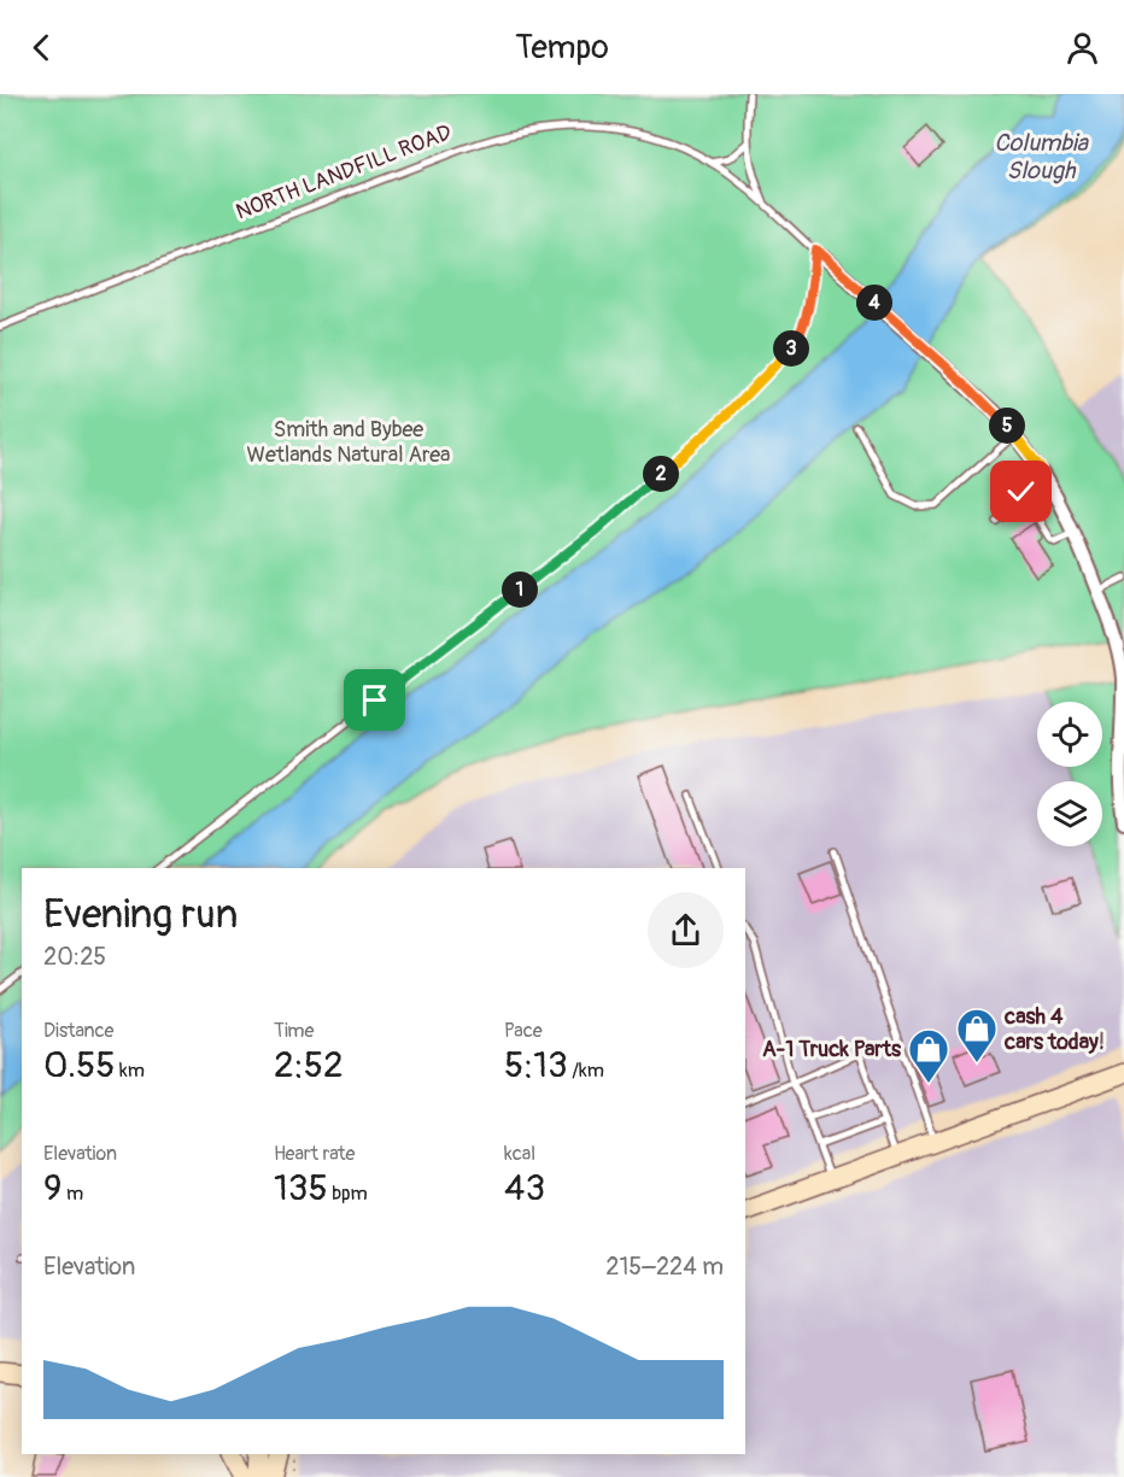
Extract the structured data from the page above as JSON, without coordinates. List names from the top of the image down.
{
  "streets": {
    "street": ["NORTH LANDFILL ROAD"]
  },
  "water": ["Columbia Slough"],
  "parks": ["Smith and Bybee Wetlands Natural Area"],
  "places": {
    "shop": ["cash 4 cars today!", "A-1 Truck Parts"]
  },
  "page": {
    "header": "Tempo",
    "pins": [
      "4",
      "3",
      "5",
      "2",
      "1"
    ],
    "heading": ["Evening run", "20:25"],
    "stats": [
      ["Distance", "0.55 km"],
      ["Time", "2:52"],
      ["Pace", "5:13 /km"],
      ["Elevation", "9 m"],
      ["Heart rate", "135 bpm"],
      ["kcal", "43"]
    ],
    "chart": ["Elevation", "215–224 m"]
  }
}
